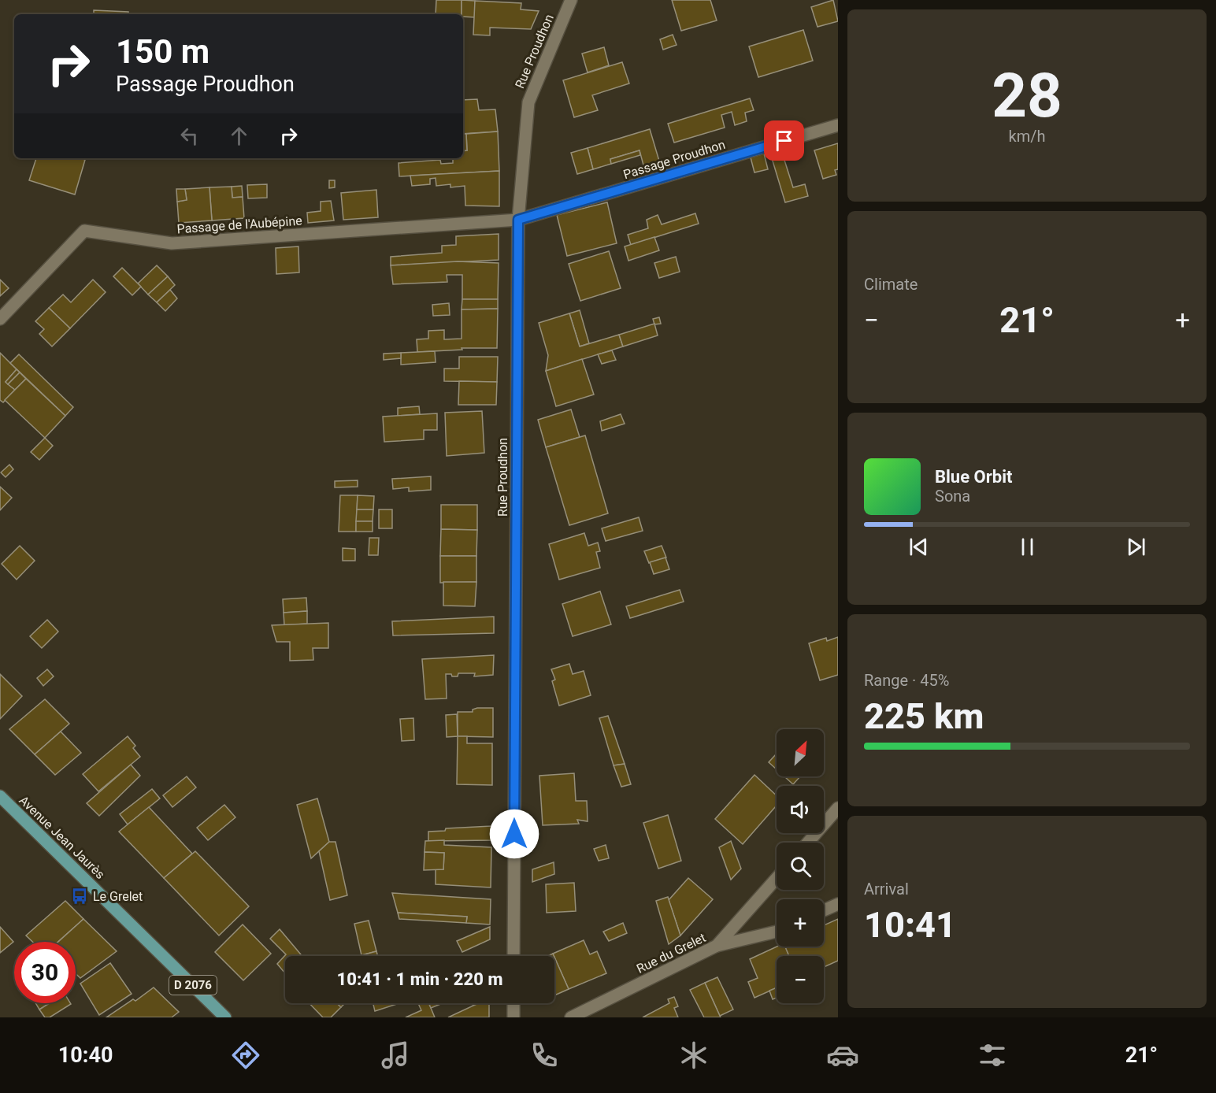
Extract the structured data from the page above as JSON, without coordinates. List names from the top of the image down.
{
  "streets": {
    "main road": ["Avenue Jean Jaurès", "D 2076"],
    "street": [
      "Rue Proudhon",
      "Passage Proudhon",
      "Passage de l'Aubépine",
      "Rue du Grelet"
    ]
  },
  "crossings": [
    ["Rue Proudhon", "Passage Proudhon"],
    ["Rue Proudhon", "Passage de l'Aubépine"],
    ["Passage Proudhon", "Passage de l'Aubépine"]
  ],
  "places": {
    "bus stop": ["Le Grelet"]
  },
  "north": "top right",
  "page": {
    "tile": [
      ["28", "km/h"],
      "Climate",
      ["Range · 45%", "225 km"],
      ["Arrival", "10:41"]
    ],
    "turn": ["150 m", "Passage Proudhon"],
    "heat": ["−", "21°", "+"],
    "song": ["Blue Orbit", "Sona"],
    "map_buttons": ["+", "−"],
    "limit": "30",
    "trip": "10:41 · 1 min · 220 m",
    "tabs": ["10:40", "21°"]
  }
}
